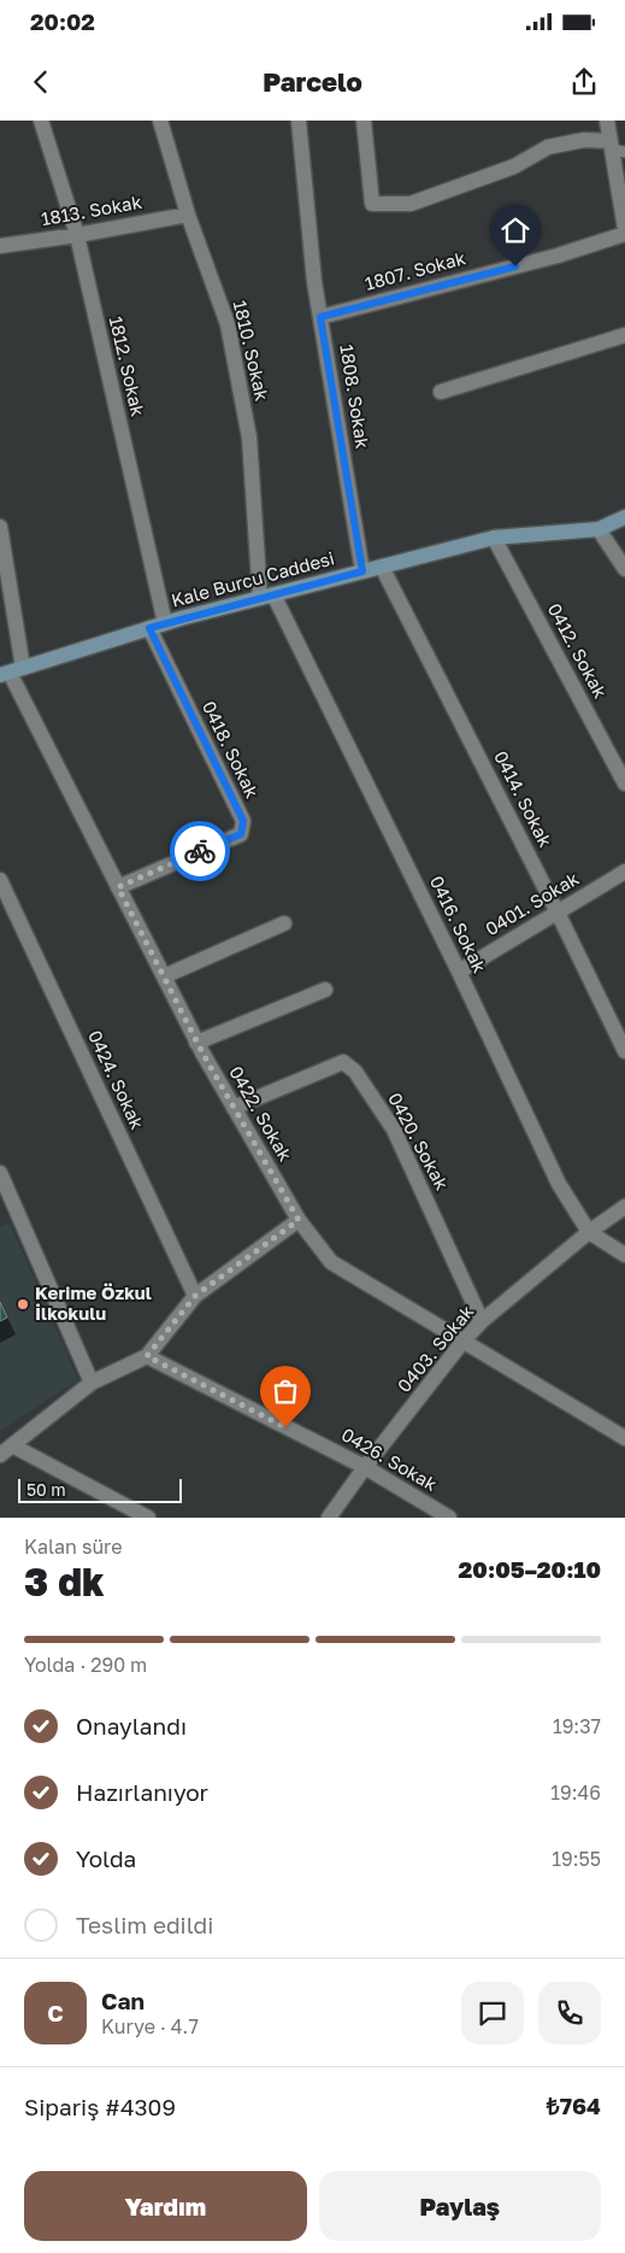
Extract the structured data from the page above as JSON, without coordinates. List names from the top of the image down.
{
  "streets": {
    "street": [
      "1813. Sokak",
      "1807. Sokak",
      "1810. Sokak",
      "1812. Sokak",
      "1808. Sokak",
      "Kale Burcu Caddesi",
      "0412. Sokak",
      "0418. Sokak",
      "0414. Sokak",
      "0401. Sokak",
      "0416. Sokak",
      "0424. Sokak",
      "0422. Sokak",
      "0420. Sokak",
      "0403. Sokak",
      "0426. Sokak"
    ]
  },
  "crossings": [
    ["1813. Sokak", "1810. Sokak"],
    ["1813. Sokak", "1812. Sokak"],
    ["1807. Sokak", "1808. Sokak"],
    ["1810. Sokak", "Kale Burcu Caddesi"],
    ["1810. Sokak", "0416. Sokak"],
    ["1812. Sokak", "Kale Burcu Caddesi"],
    ["1808. Sokak", "Kale Burcu Caddesi"],
    ["Kale Burcu Caddesi", "0412. Sokak"],
    ["Kale Burcu Caddesi", "0418. Sokak"],
    ["Kale Burcu Caddesi", "0414. Sokak"],
    ["Kale Burcu Caddesi", "0416. Sokak"],
    ["Kale Burcu Caddesi", "0422. Sokak"],
    ["0418. Sokak", "0422. Sokak"],
    ["0414. Sokak", "0401. Sokak"],
    ["0401. Sokak", "0416. Sokak"],
    ["0416. Sokak", "0403. Sokak"],
    ["0422. Sokak", "0420. Sokak"],
    ["0422. Sokak", "0403. Sokak"],
    ["0420. Sokak", "0403. Sokak"],
    ["0403. Sokak", "0426. Sokak"]
  ],
  "places": ["Kerime Özkul İlkokulu"],
  "scale_bar": "50 m",
  "page": {
    "status": "20:02",
    "header": "Parcelo",
    "scale": "50 m",
    "heading": ["3 dk", "Kalan süre", "20:05–20:10"],
    "panel": [
      "Can",
      "Kurye · 4.7",
      "Sipariş #4309",
      "₺764"
    ],
    "bar": "Yolda · 290 m",
    "list": [
      ["Onaylandı", "19:37"],
      ["Hazırlanıyor", "19:46"],
      ["Yolda", "19:55"],
      "Teslim edildi"
    ],
    "round": "C",
    "buttons": ["Yardım", "Paylaş"]
  }
}
